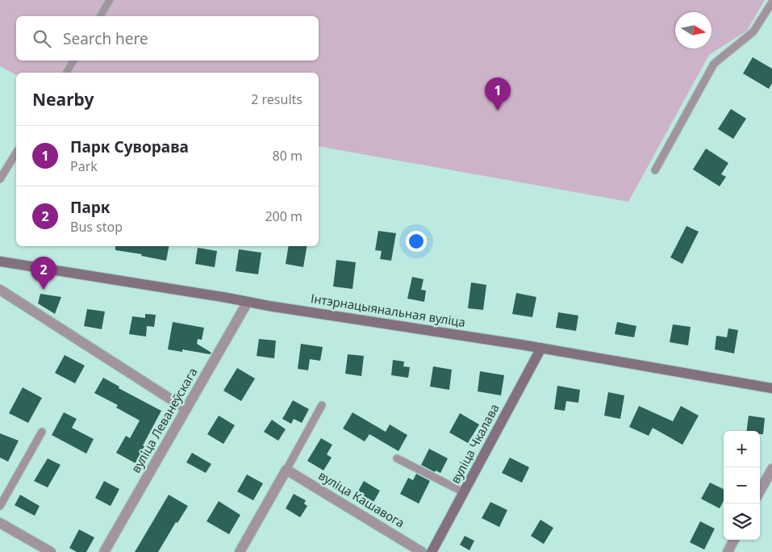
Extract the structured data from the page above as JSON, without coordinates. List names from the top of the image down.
{
  "streets": {
    "main road": ["Інтэрнацыянальная вуліца", "вуліца Чкалава"],
    "street": ["вуліца Леванеўскага", "вуліца Кашавога"]
  },
  "crossings": [
    ["Інтэрнацыянальная вуліца", "вуліца Леванеўскага"],
    ["Інтэрнацыянальная вуліца", "вуліца Чкалава"]
  ],
  "north": "right",
  "page": {
    "search": "Search here",
    "heading": ["Nearby", "2 results"],
    "pins": ["1", "2"],
    "list": [
      {
        "mark": "1",
        "name": "Парк Суворава",
        "note": "Park",
        "value": "80 m"
      },
      {
        "mark": "2",
        "name": "Парк",
        "note": "Bus stop",
        "value": "200 m"
      }
    ],
    "map_buttons": ["+", "−"]
  }
}
